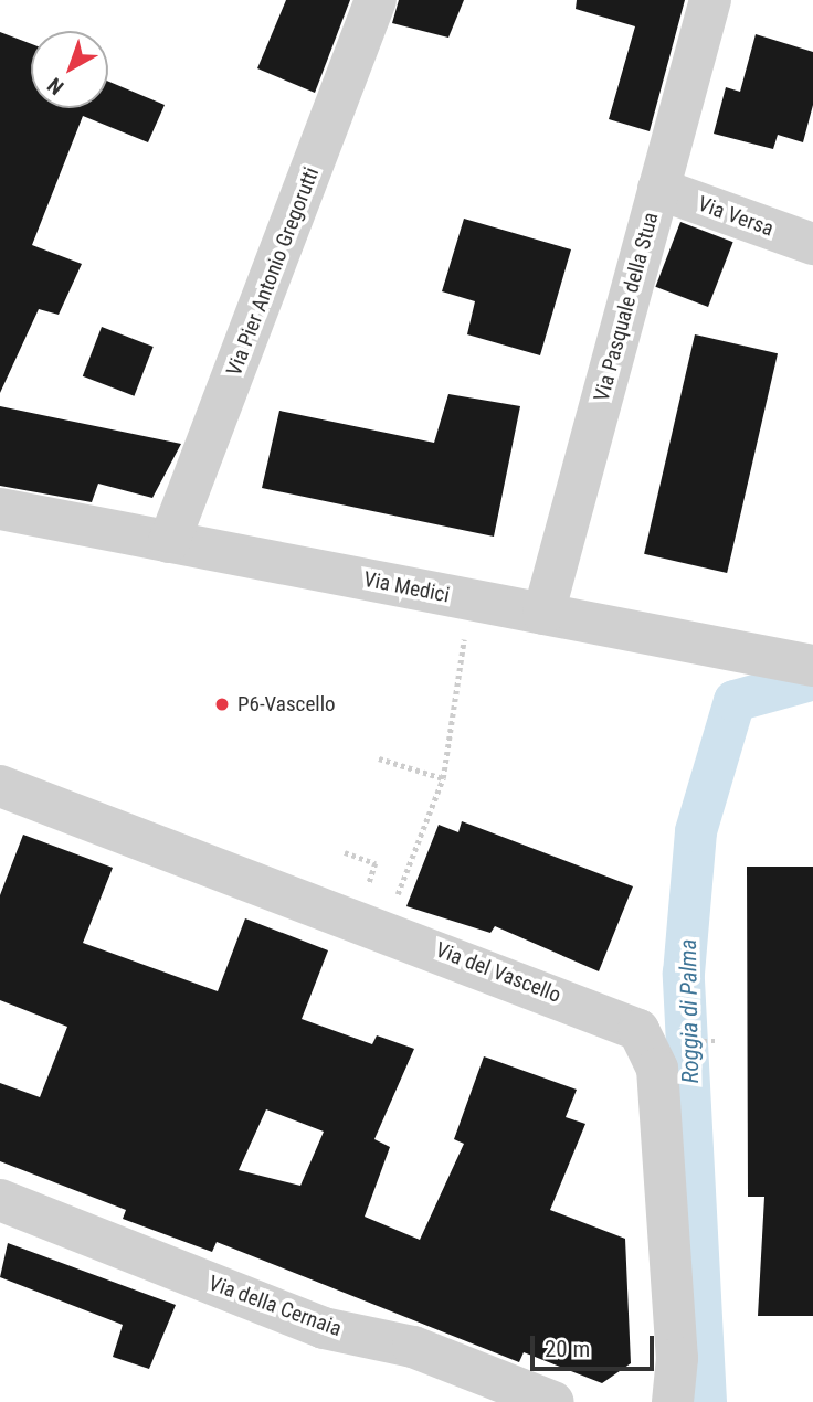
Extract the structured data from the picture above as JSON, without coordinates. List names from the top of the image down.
{
  "streets": {
    "street": [
      "Via Versa",
      "Via Pier Antonio Gregorutti",
      "Via Pasquale della Stua",
      "Via Medici",
      "Via del Vascello",
      "Via della Cernaia"
    ]
  },
  "crossings": [
    ["Via Versa", "Via Pasquale della Stua"],
    ["Via Pier Antonio Gregorutti", "Via Medici"],
    ["Via Pasquale della Stua", "Via Medici"]
  ],
  "water": ["Roggia di Palma"],
  "places": ["P6-Vascello"],
  "scale_bar": "20 m",
  "north": "bottom left"
}
